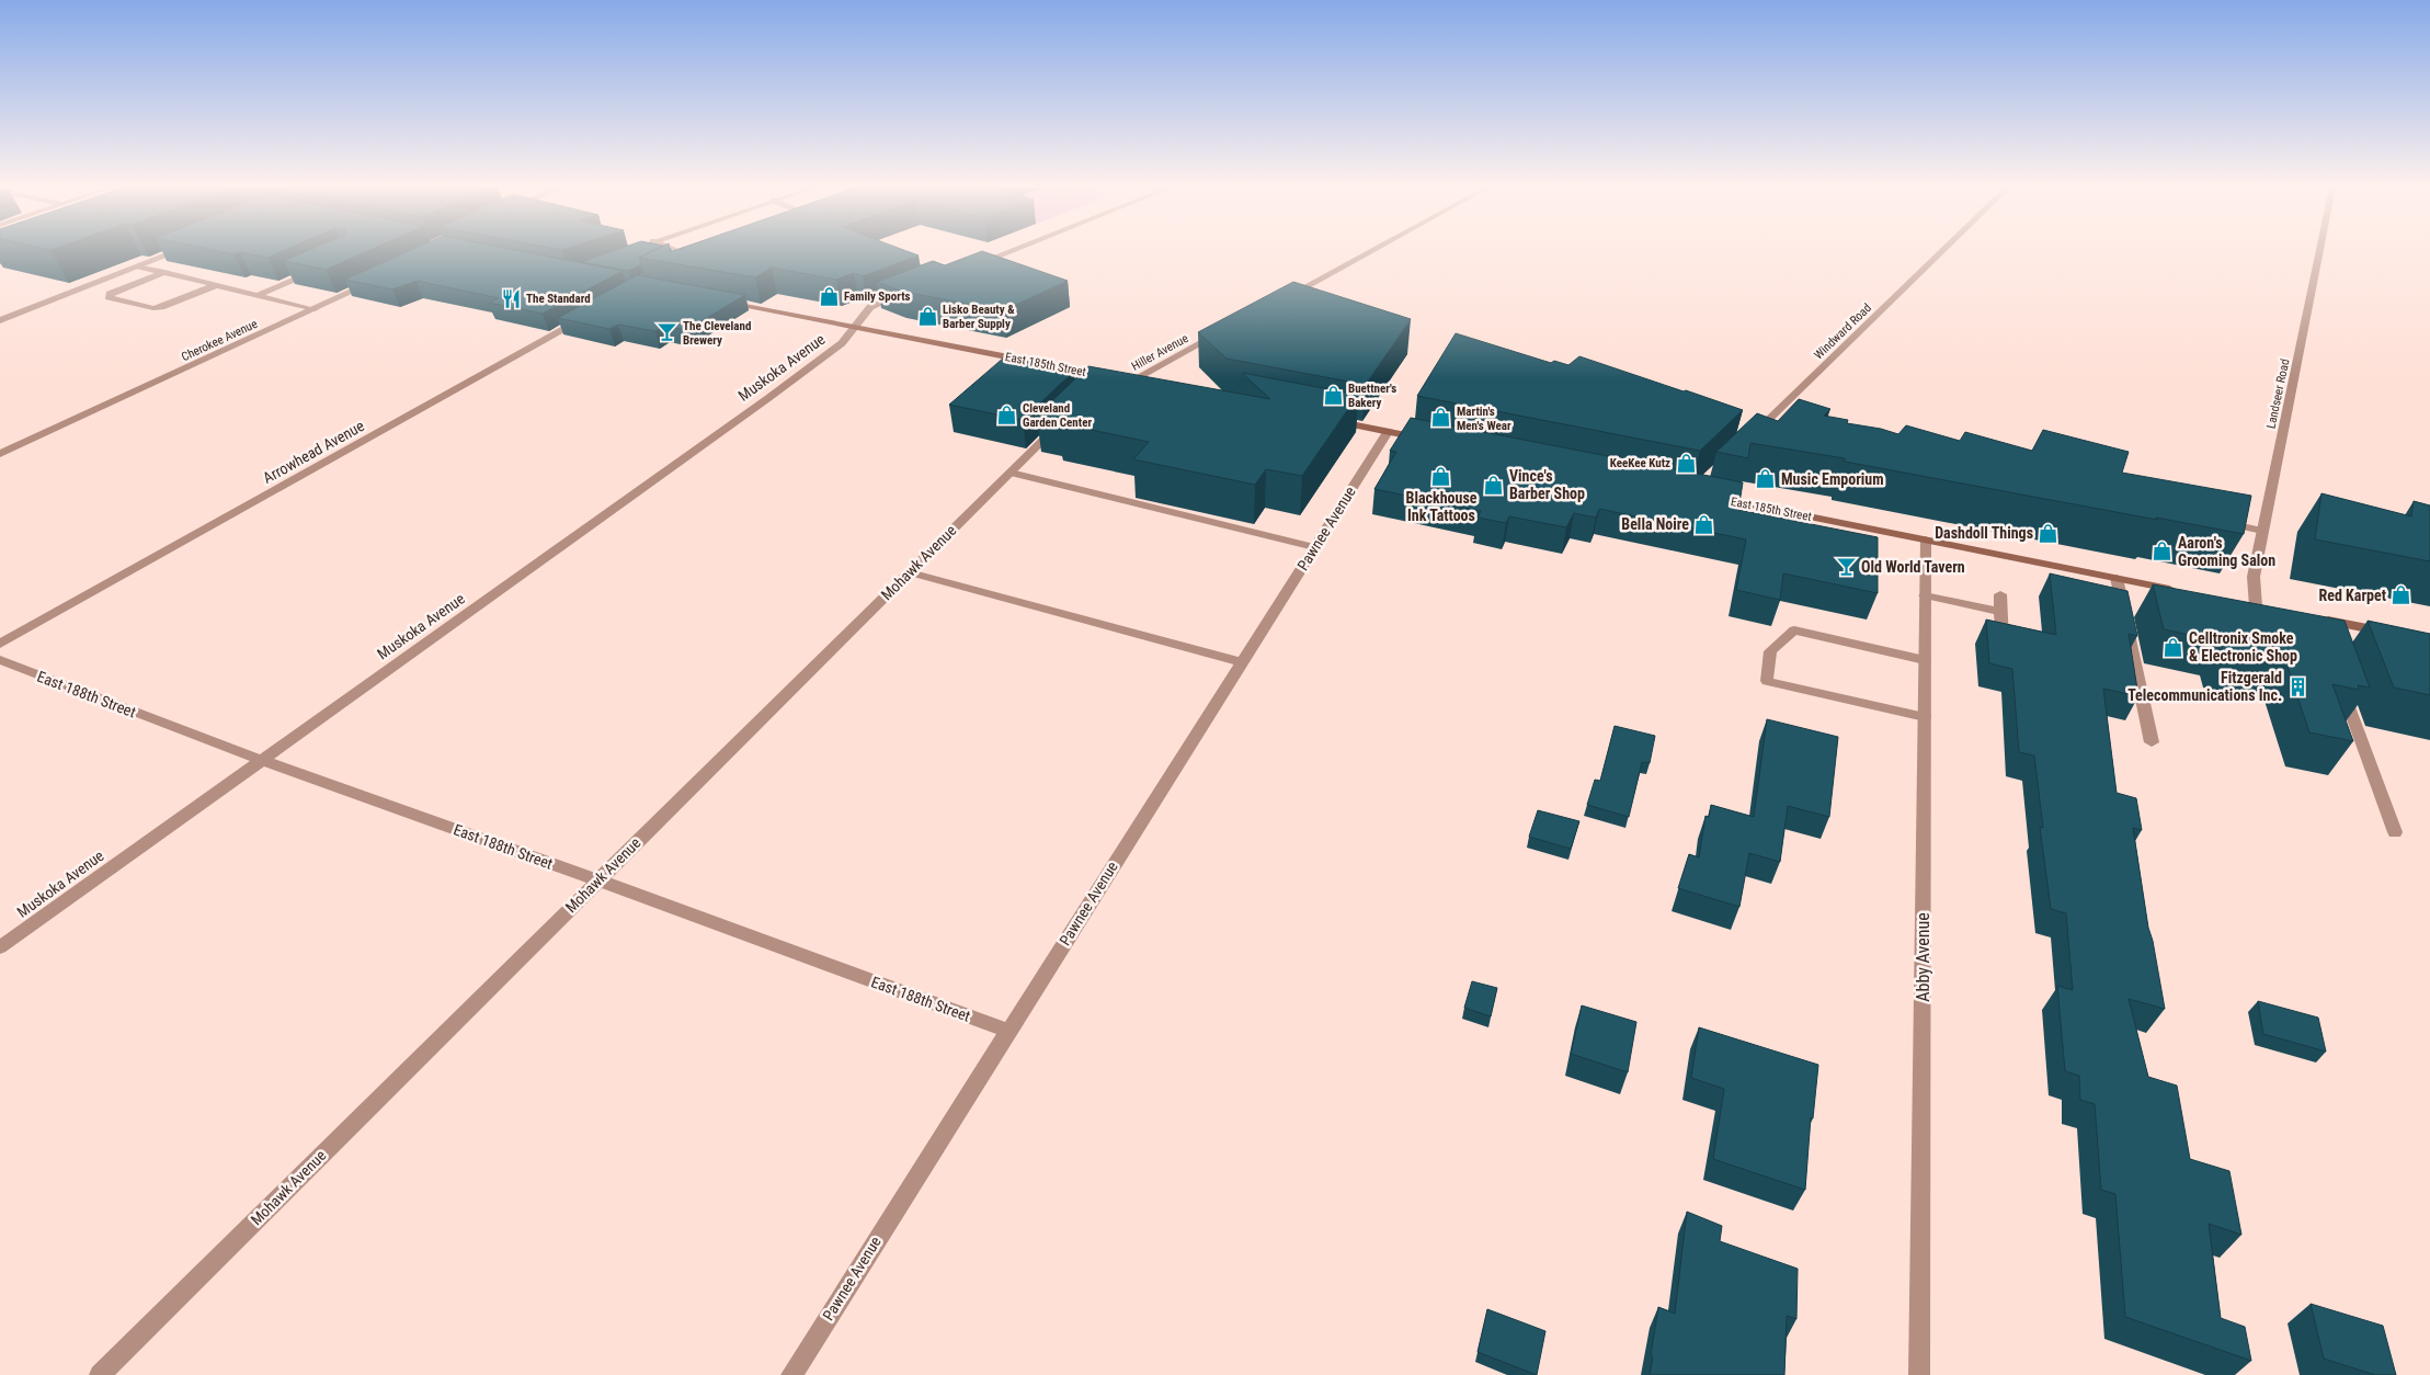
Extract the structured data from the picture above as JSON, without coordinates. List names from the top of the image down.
{
  "streets": {
    "street": [
      "Windward Road",
      "Cherokee Avenue",
      "Hiller Avenue",
      "East 185th Street",
      "Muskoka Avenue",
      "Landseer Road",
      "Arrowhead Avenue",
      "Pawnee Avenue",
      "Mohawk Avenue",
      "East 188th Street",
      "Abby Avenue"
    ]
  },
  "crossings": [
    ["Hiller Avenue", "East 185th Street"],
    ["East 185th Street", "Muskoka Avenue"],
    ["East 185th Street", "Abby Avenue"],
    ["Muskoka Avenue", "East 188th Street"],
    ["Pawnee Avenue", "East 188th Street"],
    ["Mohawk Avenue", "East 188th Street"]
  ],
  "places": {
    "shop": [
      "Family Sports",
      "Lisko Beauty & Barber Supply",
      "Buettner's Bakery",
      "Cleveland Garden Center",
      "Martin's Men's Wear",
      "KeeKee Kutz",
      "Blackhouse Ink Tattoos",
      "Music Emporium",
      "Vince's Barber Shop",
      "Bella Noire",
      "Dashdoll Things",
      "Aaron's Grooming Salon",
      "Red Karpet",
      "Celltronix Smoke & Electronic Shop"
    ],
    "restaurant": ["The Standard"],
    "bar": ["The Cleveland Brewery", "Old World Tavern"],
    "building": ["Fitzgerald Telecommunications Inc."]
  }
}
